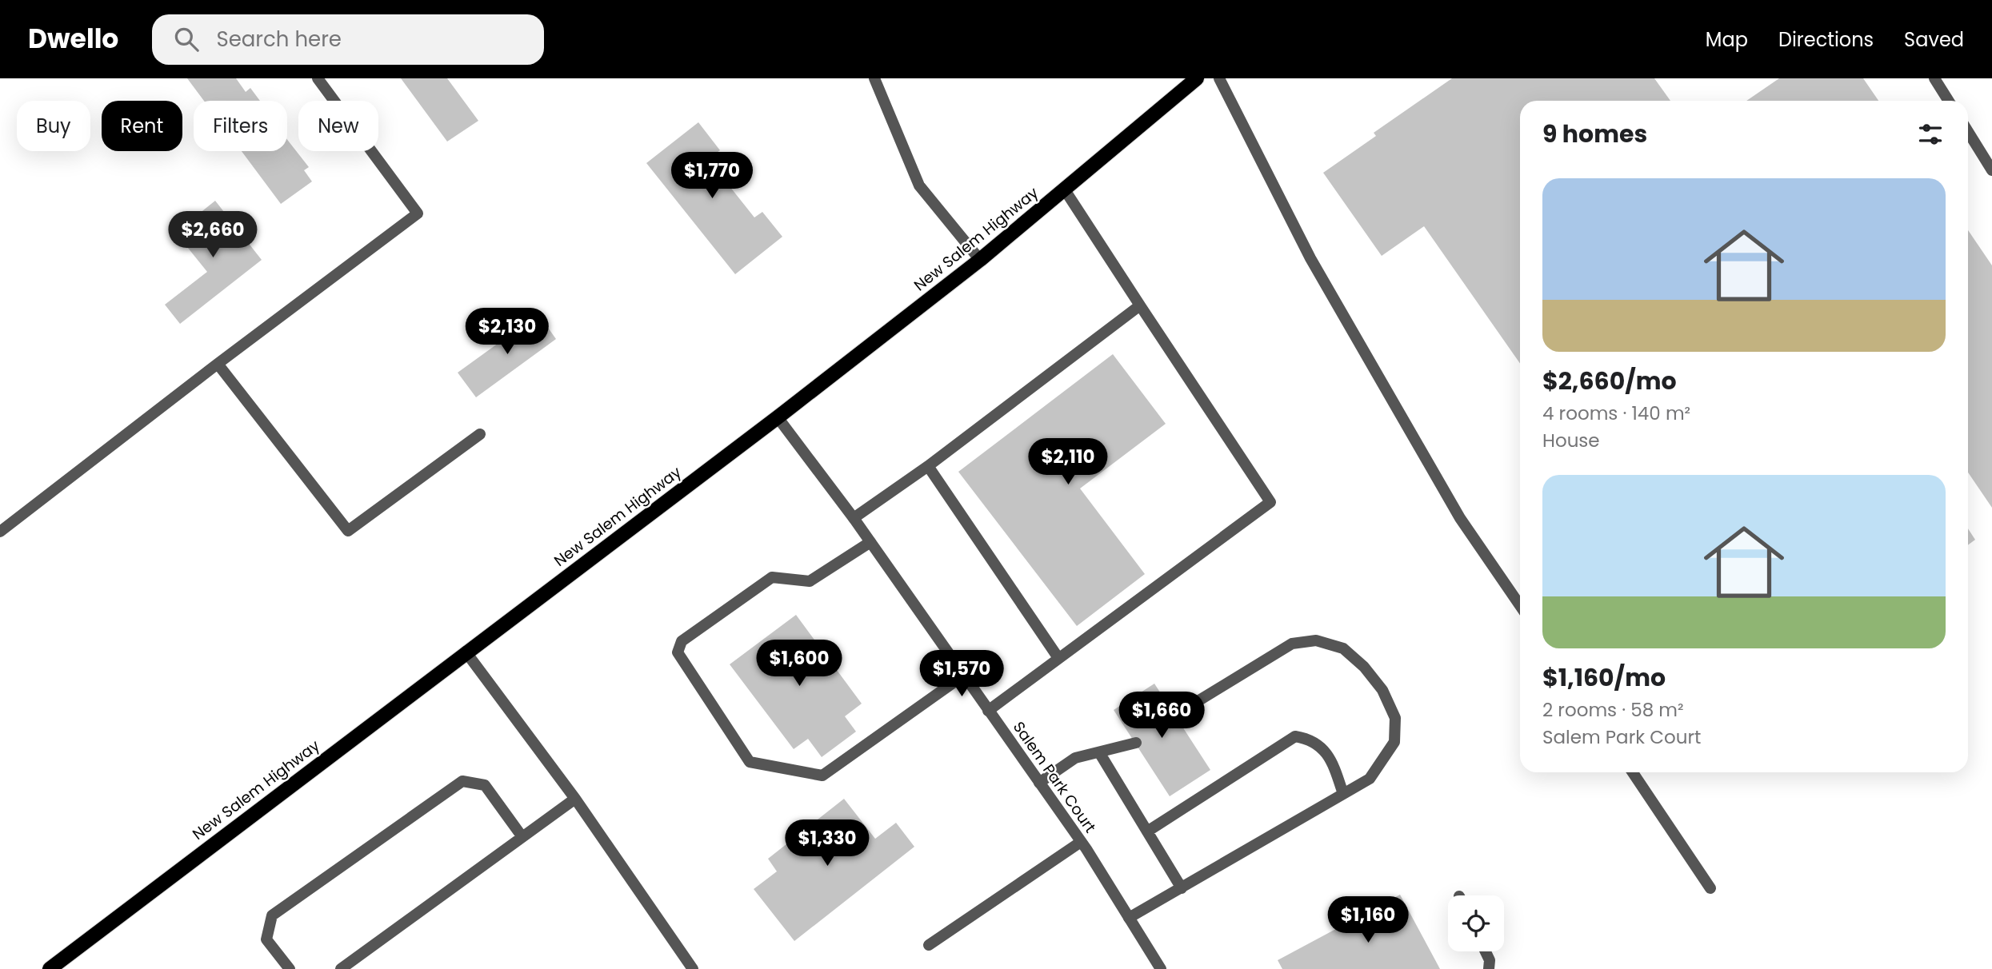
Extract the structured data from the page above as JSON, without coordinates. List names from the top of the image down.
{
  "streets": {
    "main road": ["New Salem Highway"],
    "street": ["Salem Park Court"]
  },
  "crossings": [
    ["New Salem Highway", "Salem Park Court"]
  ],
  "page": {
    "header": "Dwello",
    "search": "Search here",
    "nav": ["Map", "Directions", "Saved"],
    "chip": [
      "Buy",
      "Rent",
      "Filters",
      "New"
    ],
    "heading": "9 homes",
    "price": [
      "$1,770",
      "$2,660",
      "$2,130",
      "$2,110",
      "$1,600",
      "$1,570",
      "$1,660",
      "$1,330",
      "$1,160"
    ],
    "list": [
      {
        "name": "$2,660/mo",
        "note": "4 rooms · 140 m² · House"
      },
      {
        "name": "$1,160/mo",
        "note": "2 rooms · 58 m² · Salem Park Court"
      }
    ]
  }
}
